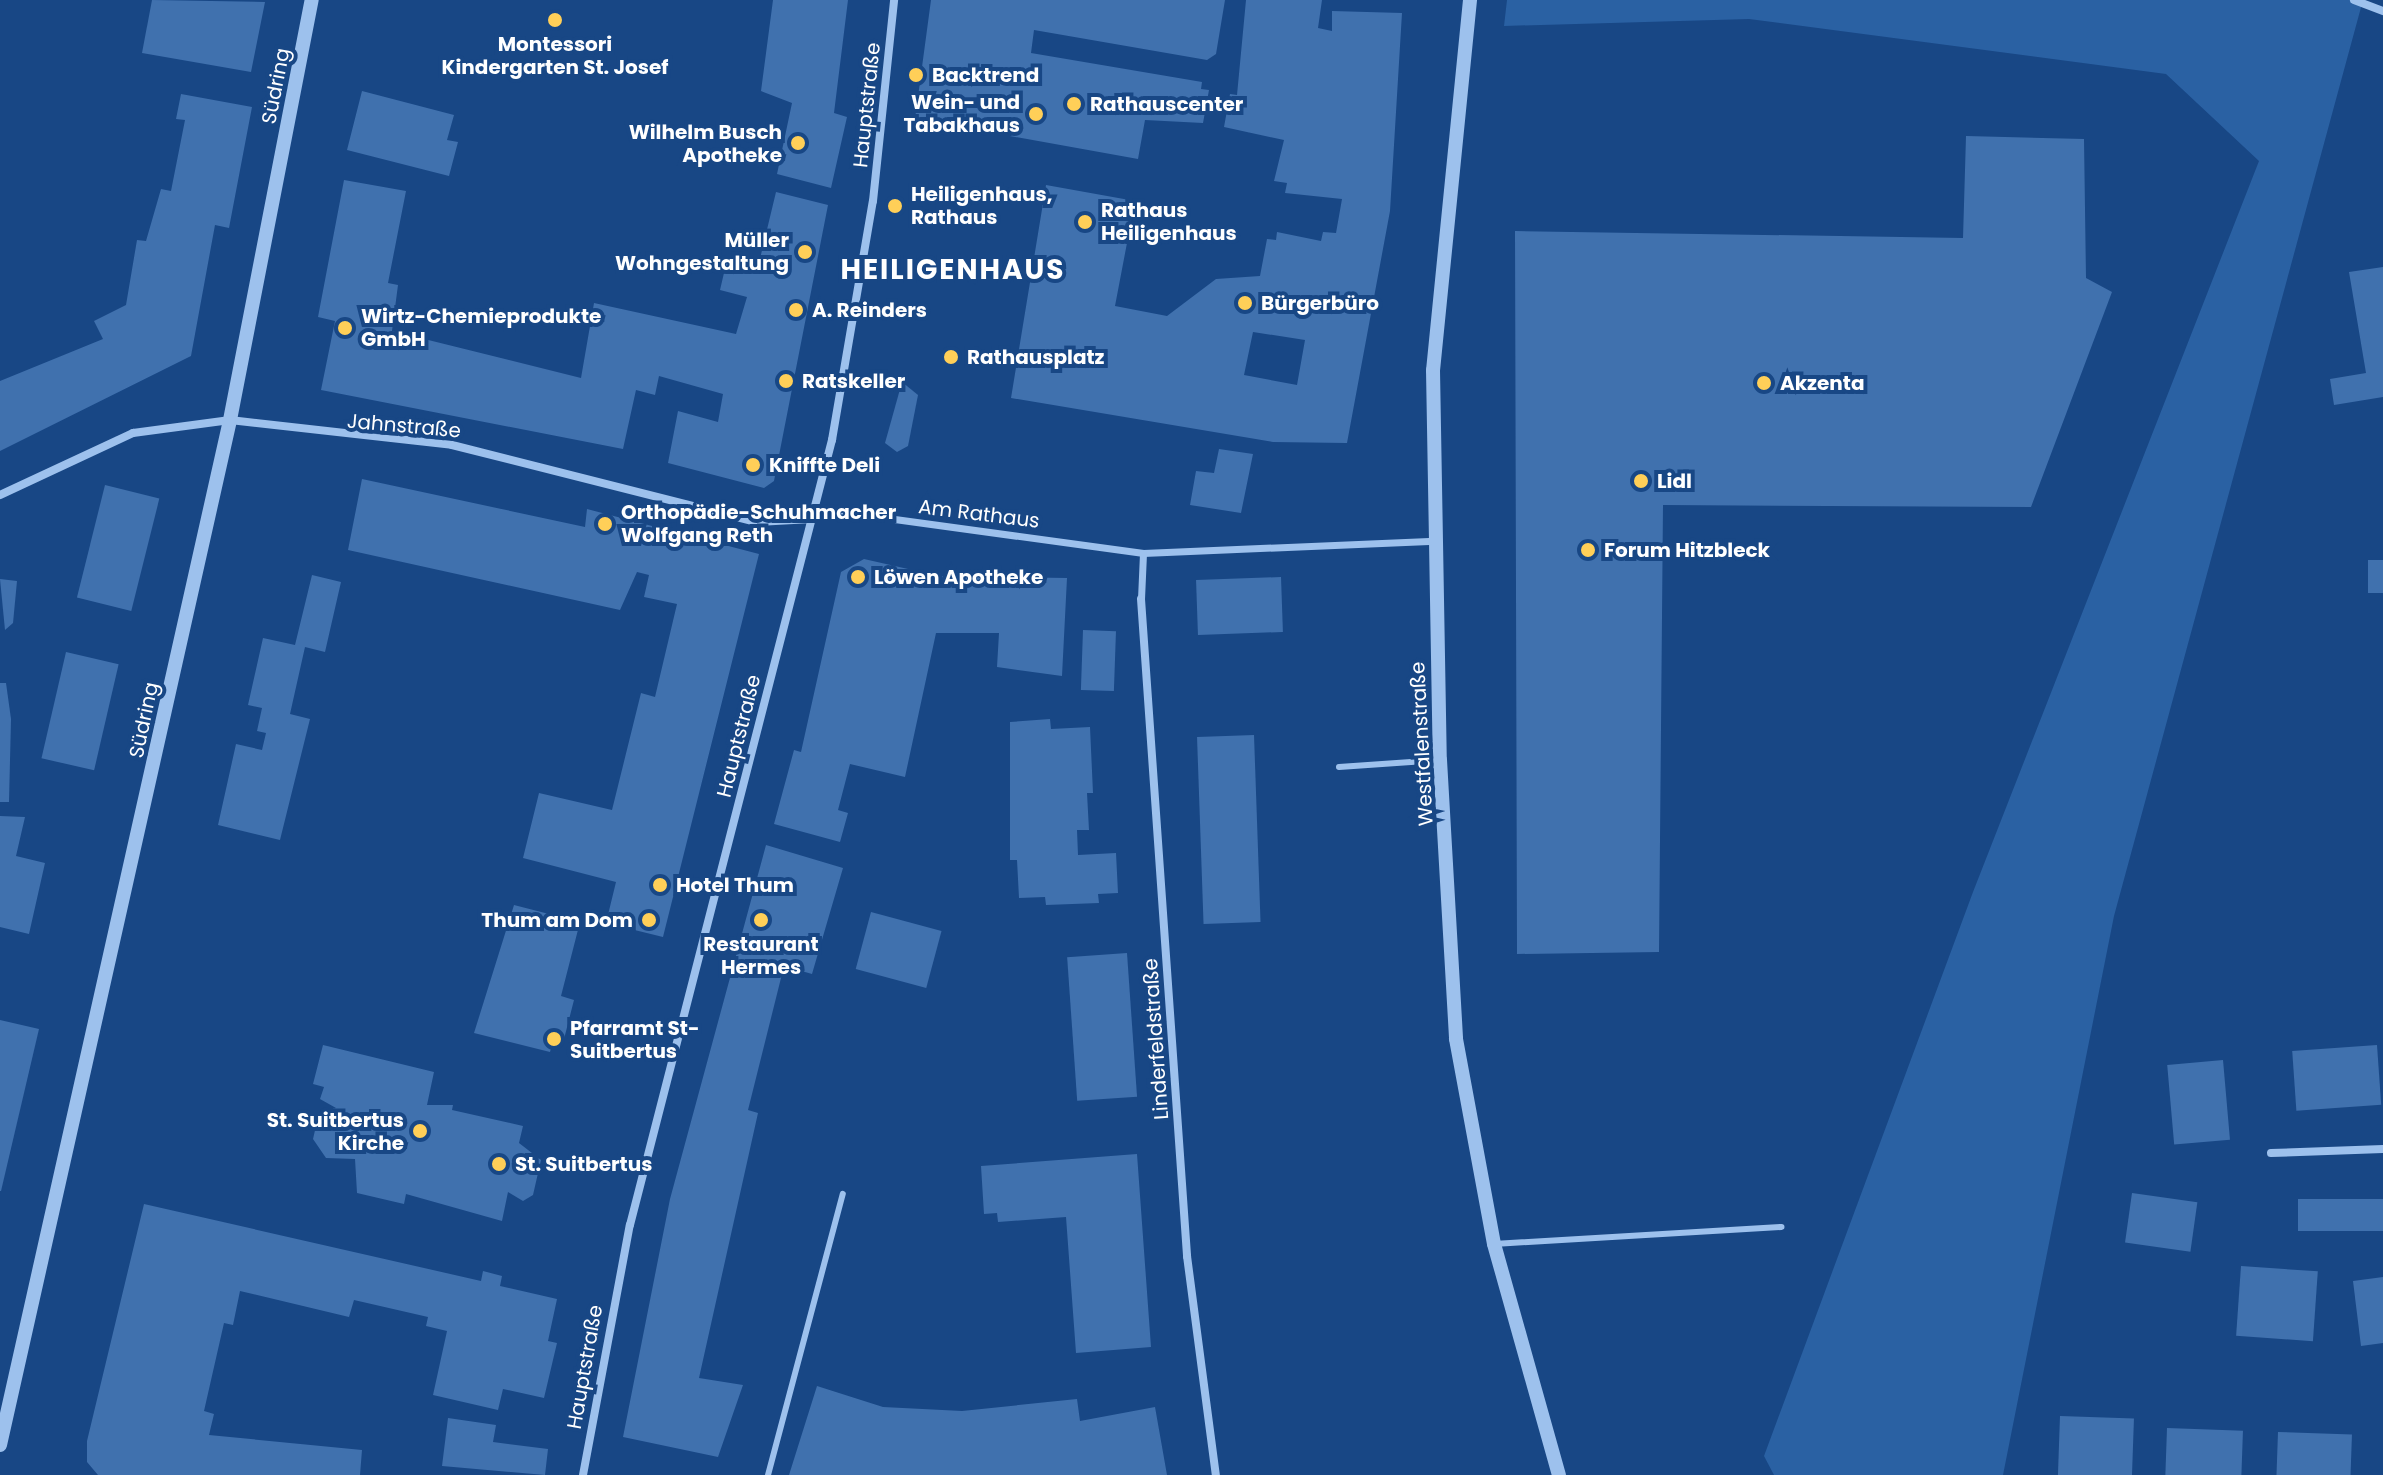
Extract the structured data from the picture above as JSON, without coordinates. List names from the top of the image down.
{
  "streets": {
    "street": [
      "Südring",
      "Hauptstraße",
      "Jahnstraße",
      "Am Rathaus",
      "Westfalenstraße",
      "Linderfeldstraße"
    ]
  },
  "crossings": [
    ["Südring", "Jahnstraße"],
    ["Hauptstraße", "Jahnstraße"],
    ["Hauptstraße", "Am Rathaus"],
    ["Jahnstraße", "Am Rathaus"],
    ["Am Rathaus", "Westfalenstraße"]
  ],
  "districts": ["HEILIGENHAUS"],
  "places": [
    "Montessori Kindergarten St. Josef",
    "Backtrend",
    "Rathauscenter",
    "Wein- und Tabakhaus",
    "Wilhelm Busch Apotheke",
    "Heiligenhaus, Rathaus",
    "Rathaus Heiligenhaus",
    "Müller Wohngestaltung",
    "Bürgerbüro",
    "A. Reinders",
    "Wirtz-Chemieprodukte GmbH",
    "Rathausplatz",
    "Ratskeller",
    "Akzenta",
    "Kniffte Deli",
    "Lidl",
    "Orthopädie-Schuhmacher Wolfgang Reth",
    "Forum Hitzbleck",
    "Löwen Apotheke",
    "Hotel Thum",
    "Thum am Dom",
    "Restaurant Hermes",
    "Pfarramt St- Suitbertus",
    "St. Suitbertus Kirche",
    "St. Suitbertus"
  ]
}
